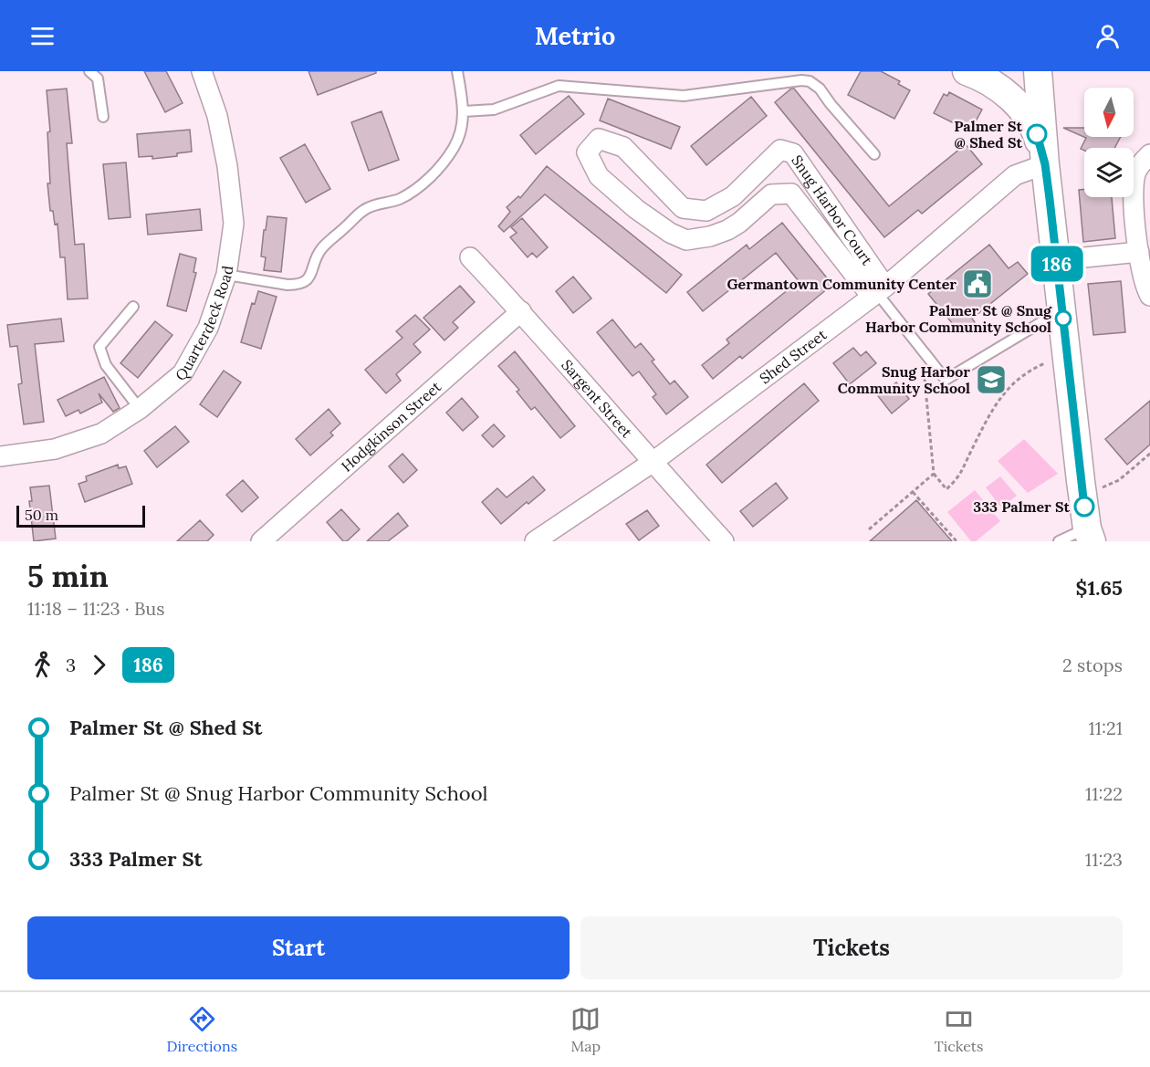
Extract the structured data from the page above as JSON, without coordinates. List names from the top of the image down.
{
  "streets": {
    "street": [
      "Snug Harbor Court",
      "Quarterdeck Road",
      "Shed Street",
      "Sargent Street",
      "Hodgkinson Street"
    ]
  },
  "crossings": [
    ["Snug Harbor Court", "Shed Street"],
    ["Shed Street", "Sargent Street"],
    ["Sargent Street", "Hodgkinson Street"]
  ],
  "places": {
    "other": ["Palmer St @ Shed St", "Palmer St @ Snug Harbor Community School", "333 Palmer St"],
    "public building": ["Germantown Community Center"],
    "school or university": ["Snug Harbor Community School"]
  },
  "lines": ["bus line 186"],
  "scale_bar": "50 m",
  "north": "bottom",
  "page": {
    "header": "Metrio",
    "on_map": "186",
    "scale": "50 m",
    "heading": ["5 min", "11:18 – 11:23 · Bus", "$1.65"],
    "legs": ["3", "186", "2 stops"],
    "list": [
      {
        "name": "Palmer St @ Shed St",
        "value": "11:21"
      },
      {
        "name": "Palmer St @ Snug Harbor Community School",
        "value": "11:22"
      },
      {
        "name": "333 Palmer St",
        "value": "11:23"
      }
    ],
    "buttons": ["Start", "Tickets"],
    "tabs": ["Directions", "Map", "Tickets"]
  }
}
